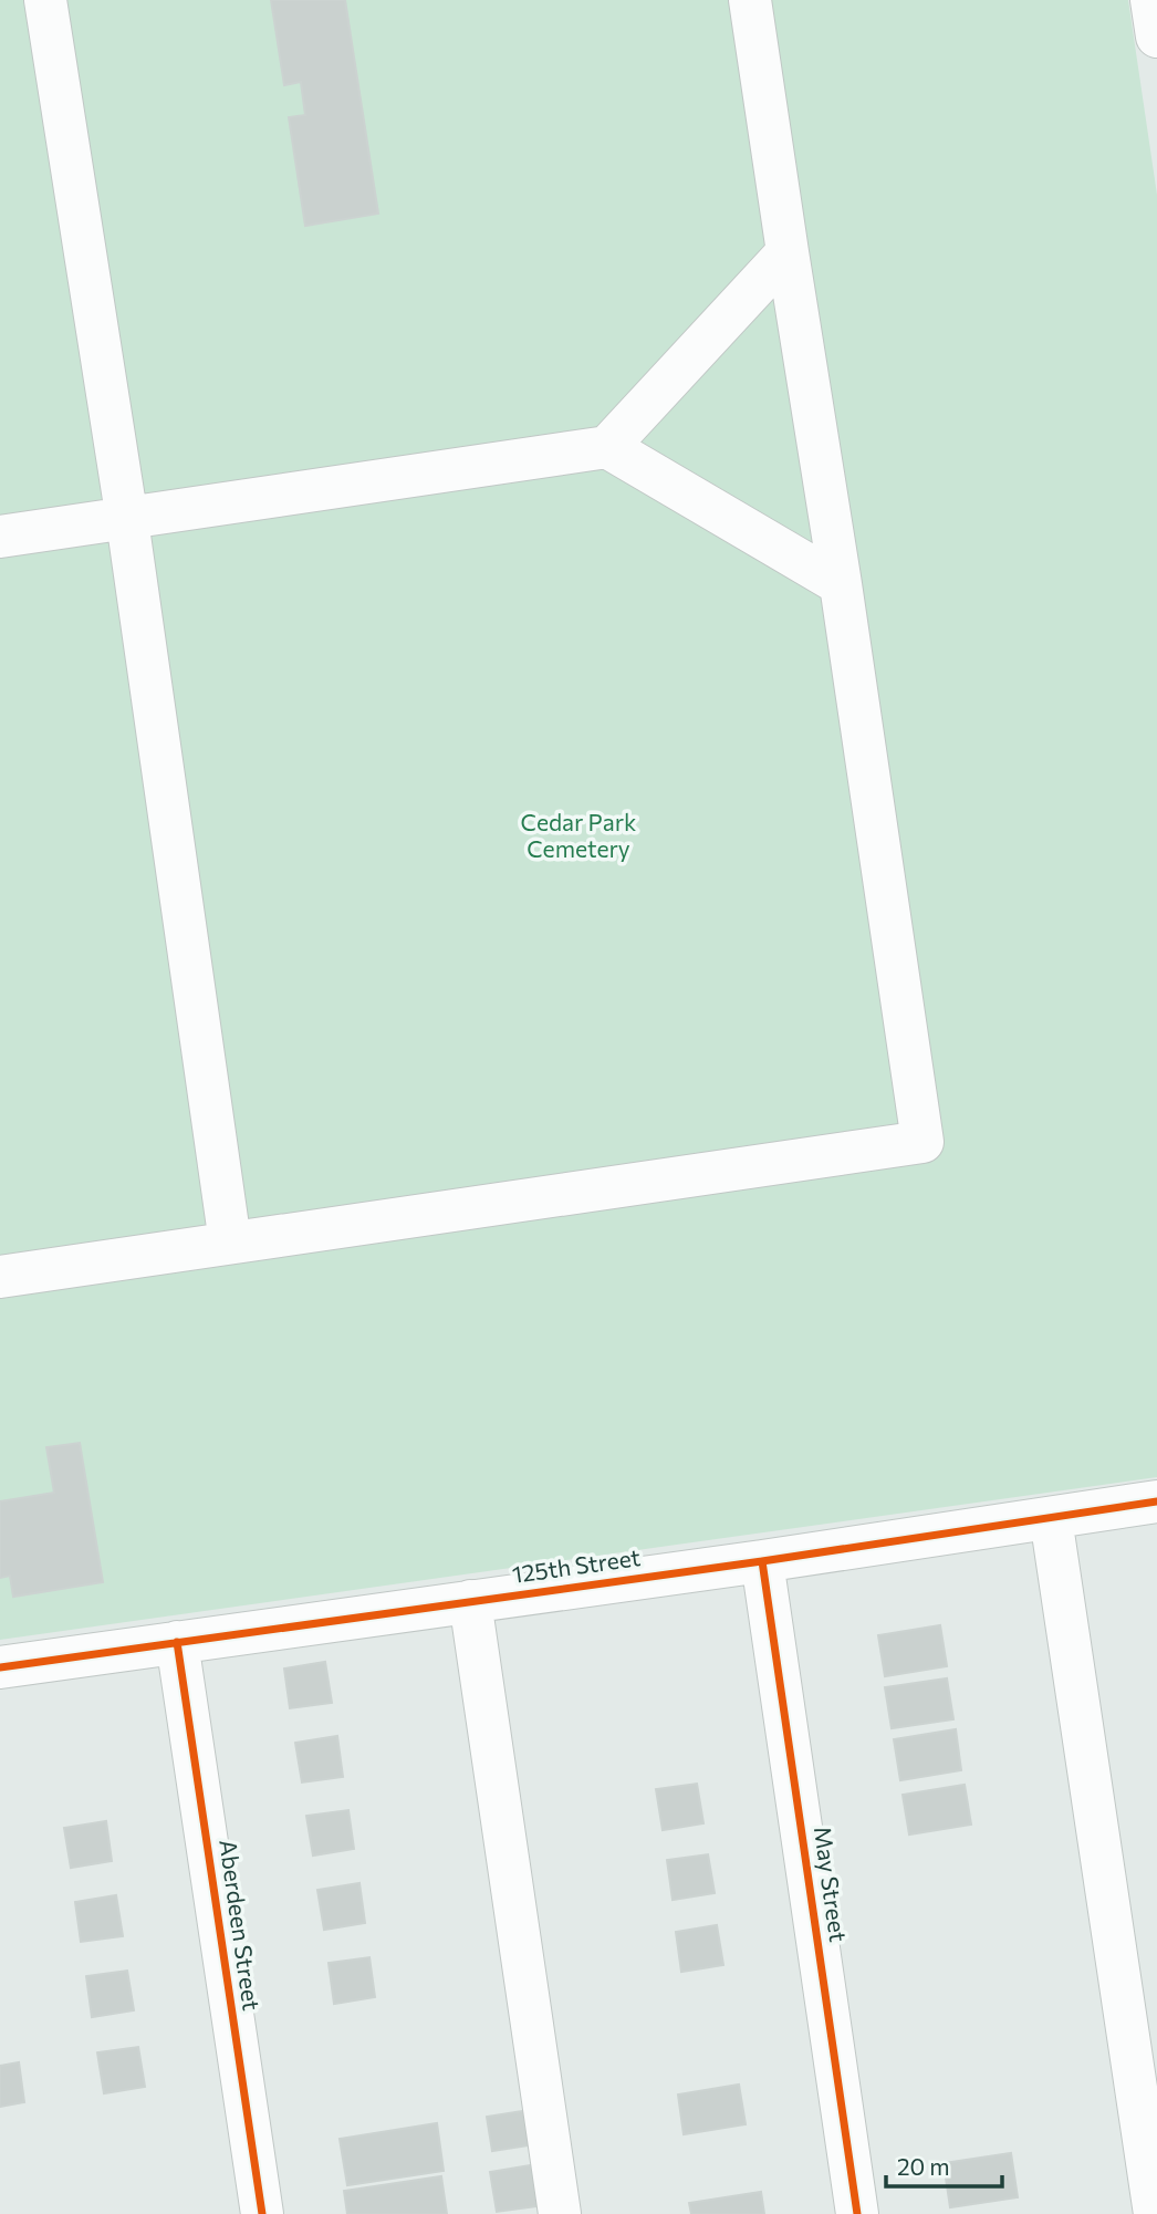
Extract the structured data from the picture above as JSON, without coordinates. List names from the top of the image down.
{
  "streets": {
    "street": ["125th Street", "May Street", "Aberdeen Street"]
  },
  "crossings": [
    ["125th Street", "May Street"],
    ["125th Street", "Aberdeen Street"]
  ],
  "parks": ["Cedar Park Cemetery"],
  "scale_bar": "20 m"
}
